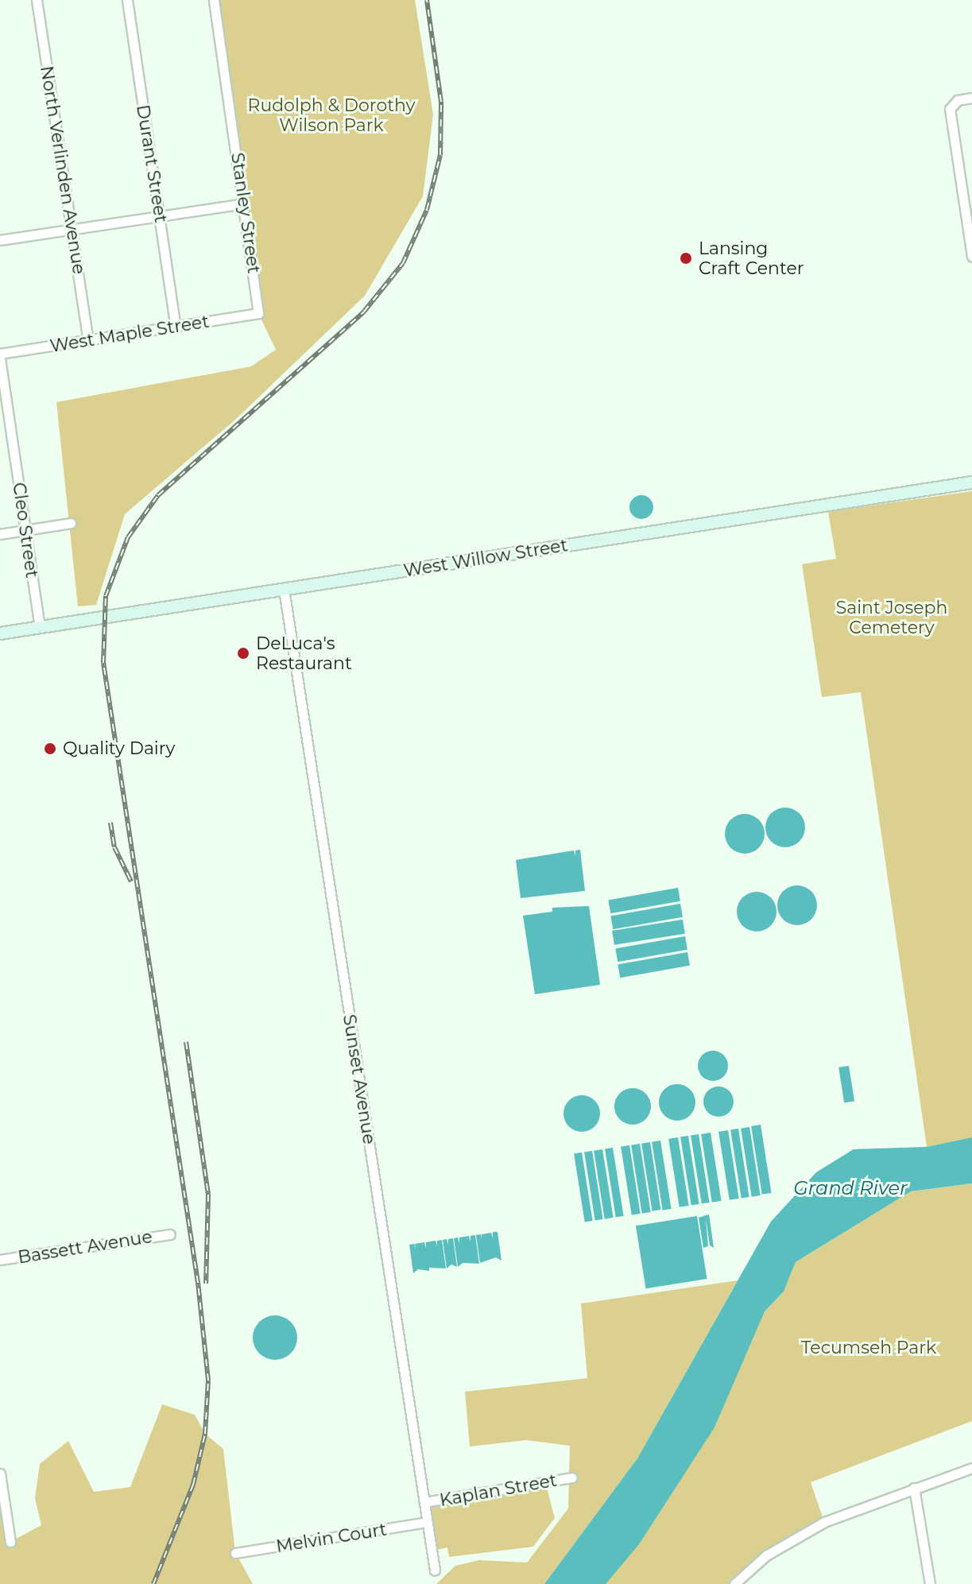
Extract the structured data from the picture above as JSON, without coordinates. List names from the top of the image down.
{
  "streets": {
    "street": [
      "Durant Street",
      "North Verlinden Avenue",
      "Stanley Street",
      "West Maple Street",
      "Cleo Street",
      "West Willow Street",
      "Sunset Avenue",
      "Bassett Avenue",
      "Kaplan Street",
      "Melvin Court"
    ]
  },
  "crossings": [
    ["Durant Street", "West Maple Street"],
    ["North Verlinden Avenue", "West Maple Street"],
    ["Stanley Street", "West Maple Street"],
    ["West Maple Street", "Cleo Street"],
    ["Cleo Street", "West Willow Street"],
    ["West Willow Street", "Sunset Avenue"],
    ["Sunset Avenue", "Kaplan Street"],
    ["Sunset Avenue", "Melvin Court"]
  ],
  "water": ["Grand River"],
  "parks": ["Rudolph & Dorothy Wilson Park", "Saint Joseph Cemetery", "Tecumseh Park"],
  "places": ["Lansing Craft Center", "DeLuca's Restaurant", "Quality Dairy"]
}
